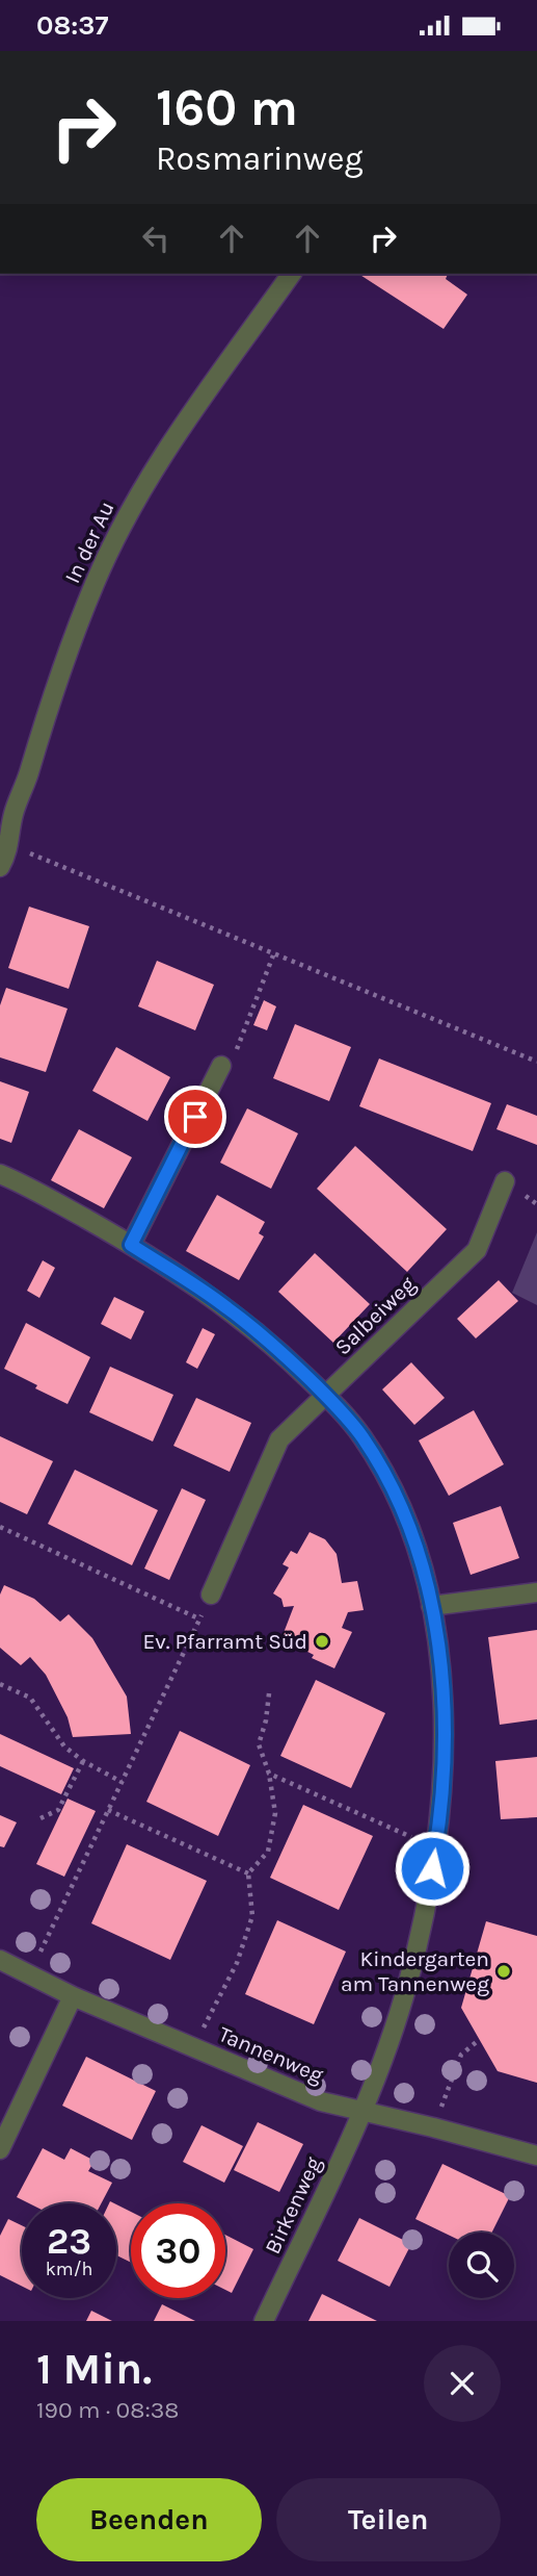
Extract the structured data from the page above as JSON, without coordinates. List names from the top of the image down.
{
  "streets": {
    "street": [
      "In der Au",
      "Salbeiweg",
      "Tannenweg",
      "Birkenweg"
    ]
  },
  "crossings": [
    ["Salbeiweg", "Birkenweg"],
    ["Tannenweg", "Birkenweg"]
  ],
  "places": ["Ev. Pfarramt Süd", "Kindergarten am Tannenweg"],
  "page": {
    "status": "08:37",
    "turn": ["160 m", "Rosmarinweg"],
    "speed": "23 km/h",
    "limit": "30",
    "heading": ["1 Min.", "190 m · 08:38"],
    "buttons": ["Beenden", "Teilen"]
  }
}
